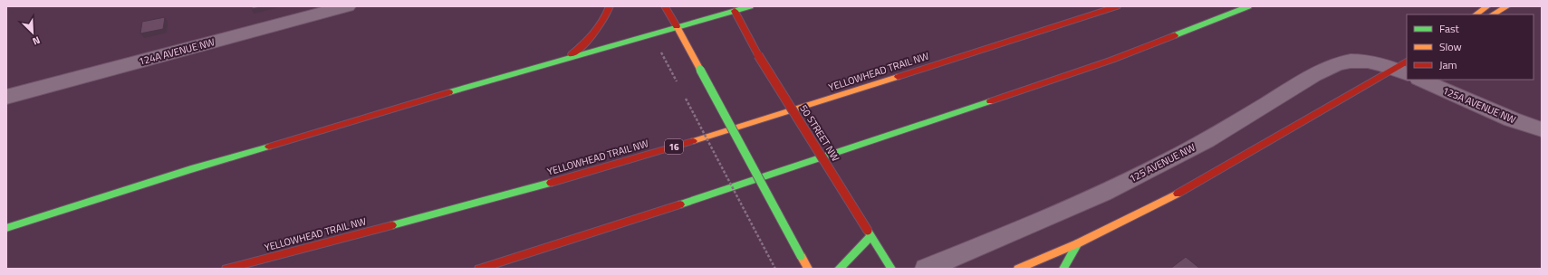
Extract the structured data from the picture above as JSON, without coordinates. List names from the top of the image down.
{
  "streets": {
    "main road": [
      "YELLOWHEAD TRAIL NW",
      "50 STREET NW",
      "16",
      "125 AVENUE NW"
    ],
    "street": ["124A AVENUE NW", "125A AVENUE NW"]
  },
  "legend": ["Fast", "Slow", "Jam"],
  "north": "bottom right"
}
